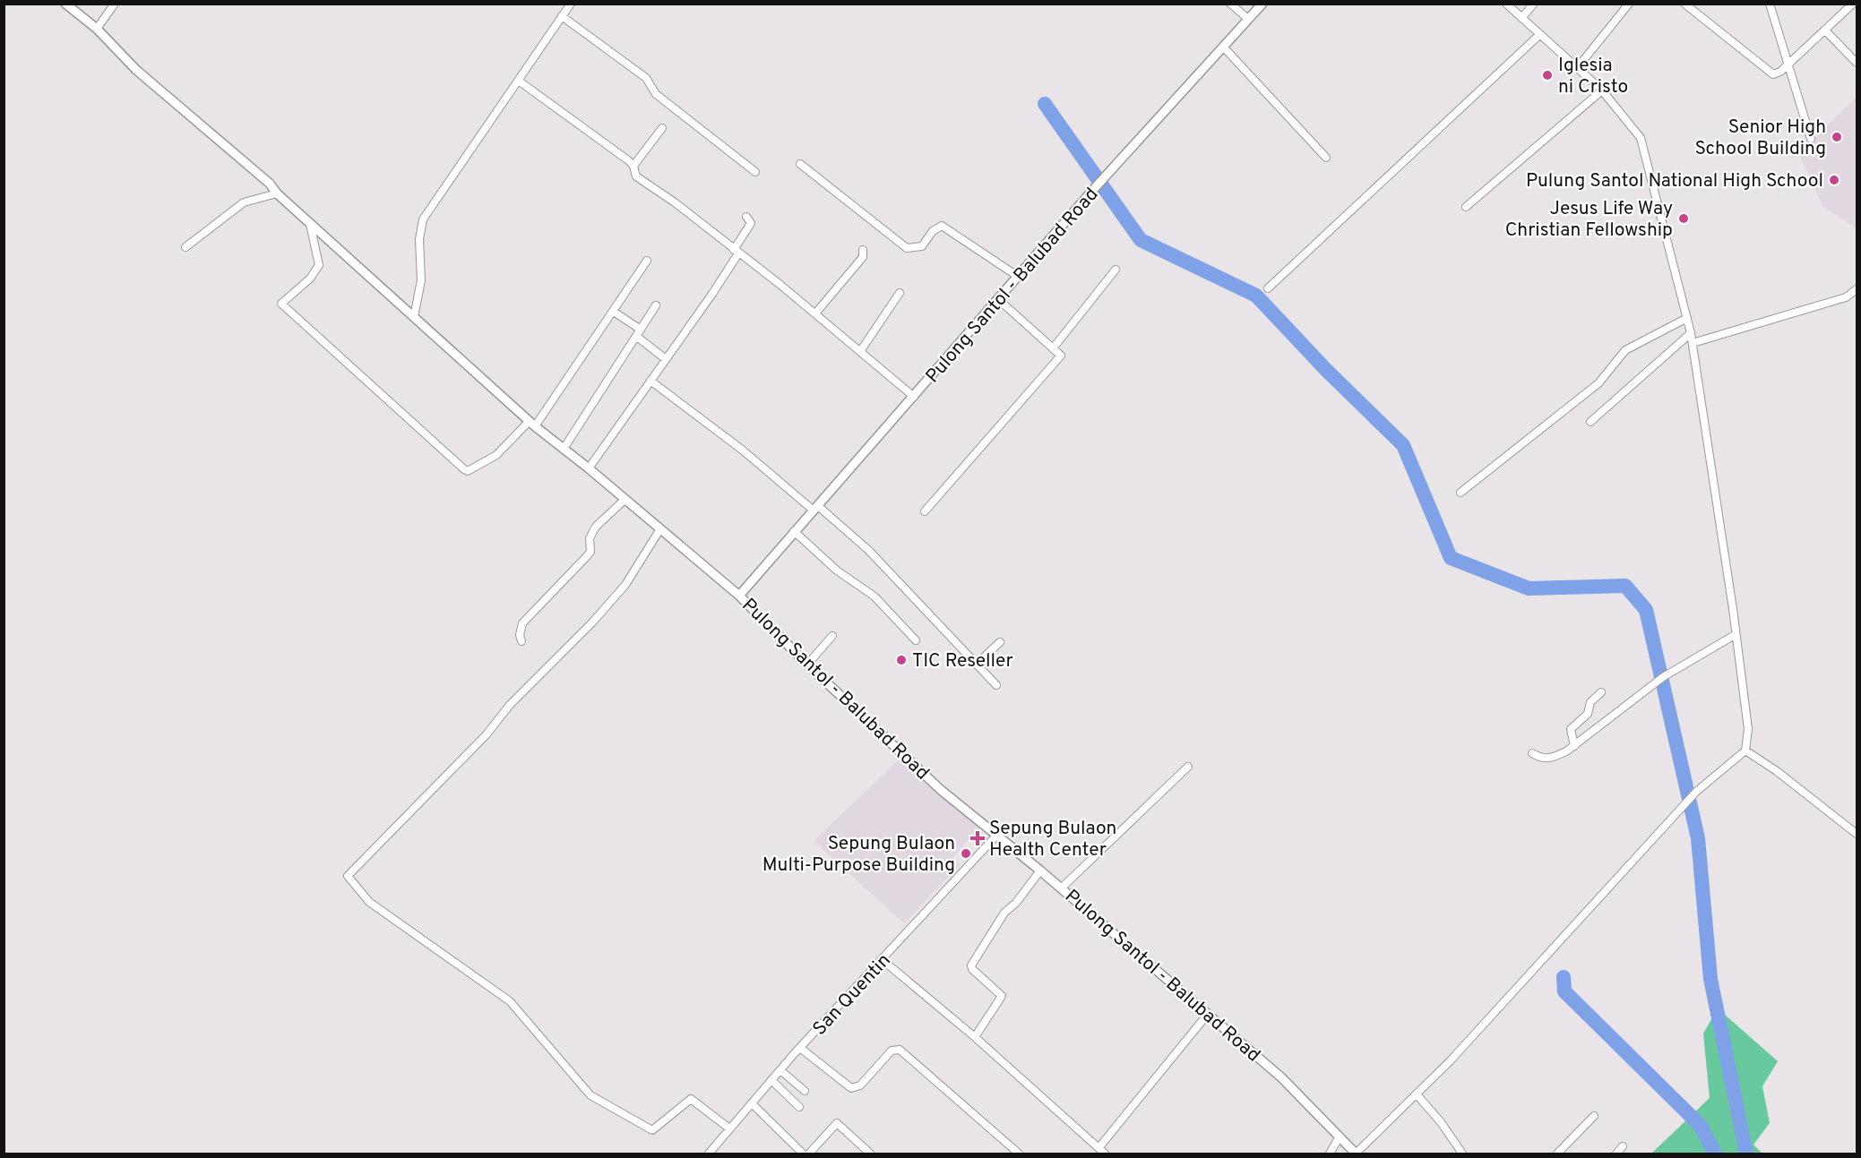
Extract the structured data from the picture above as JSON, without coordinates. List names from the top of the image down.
{
  "streets": {
    "street": ["Pulong Santol - Balubad Road", "San Quentin"]
  },
  "crossings": [
    ["Pulong Santol - Balubad Road", "San Quentin"]
  ],
  "places": {
    "other": [
      "Iglesia ni Cristo",
      "Senior High School Building",
      "Pulung Santol National High School",
      "Jesus Life Way Christian Fellowship",
      "TIC Reseller",
      "Sepung Bulaon Multi-Purpose Building"
    ],
    "health": ["Sepung Bulaon Health Center"]
  }
}
